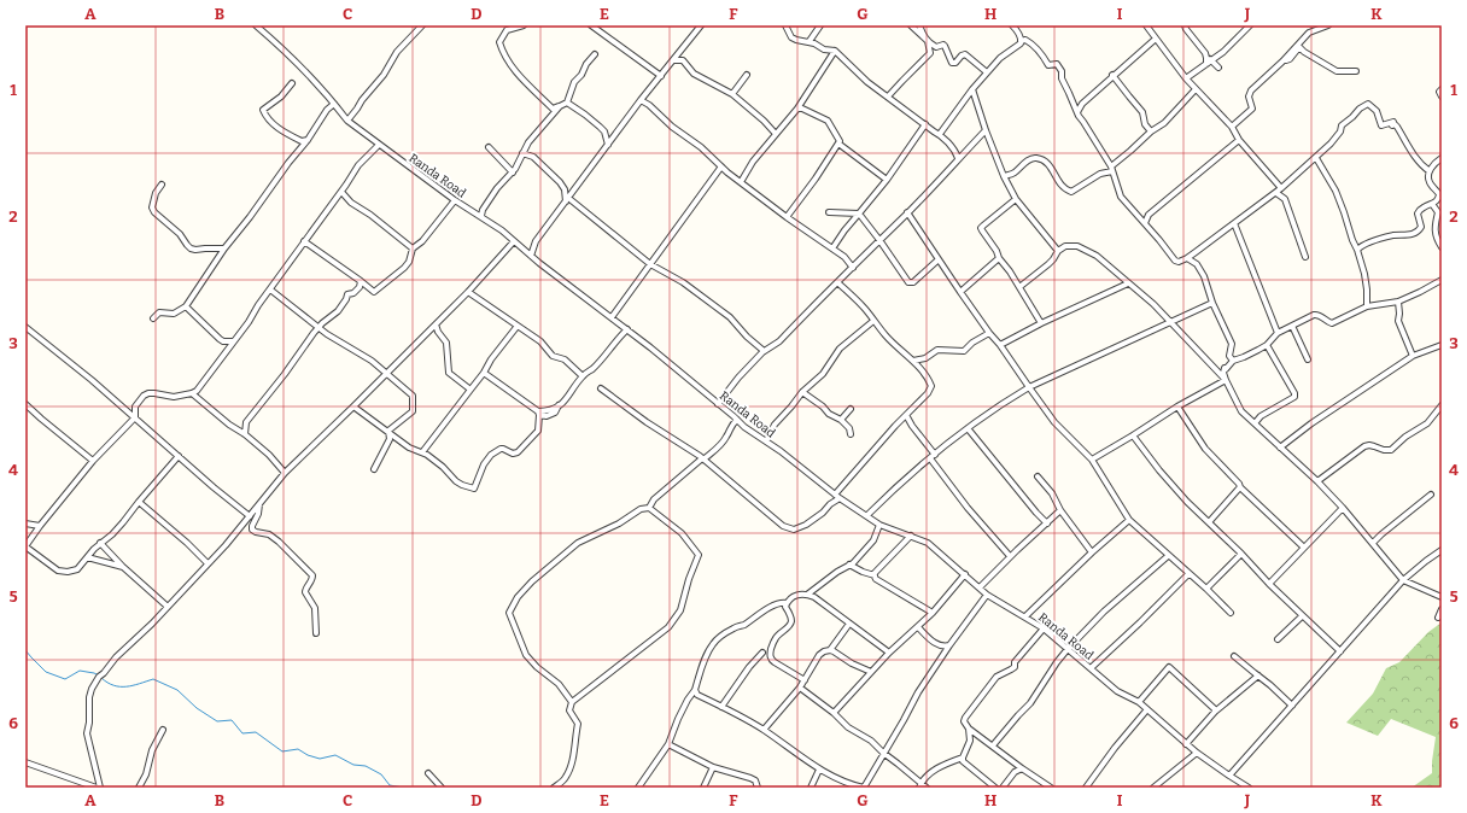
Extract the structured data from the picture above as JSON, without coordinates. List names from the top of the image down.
{
  "streets": {
    "street": ["Randa Road"]
  },
  "grid": {
    "columns": [
      "A",
      "B",
      "C",
      "D",
      "E",
      "F",
      "G",
      "H",
      "I",
      "J",
      "K"
    ],
    "rows": [
      "1",
      "2",
      "3",
      "4",
      "5",
      "6"
    ]
  }
}
